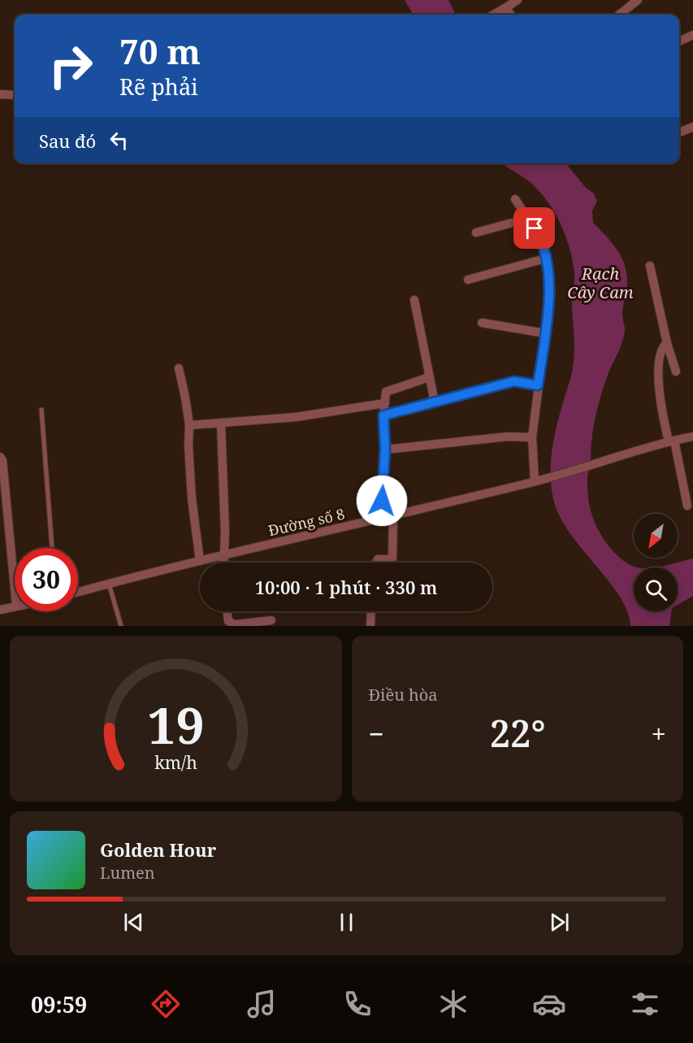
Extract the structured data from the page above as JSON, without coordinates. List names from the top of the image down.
{
  "streets": {
    "street": ["Đường số 8"]
  },
  "water": ["Rạch Cây Cam"],
  "north": "bottom left",
  "page": {
    "turn": ["70 m", "Rẽ phải"],
    "then": "Sau đó",
    "limit": "30",
    "trip": "10:00 · 1 phút · 330 m",
    "tile": "Điều hòa",
    "heat": ["−", "22°", "+"],
    "song": ["Golden Hour", "Lumen"],
    "tabs": "09:59",
    "gauge": ["19", "km/h"]
  }
}
